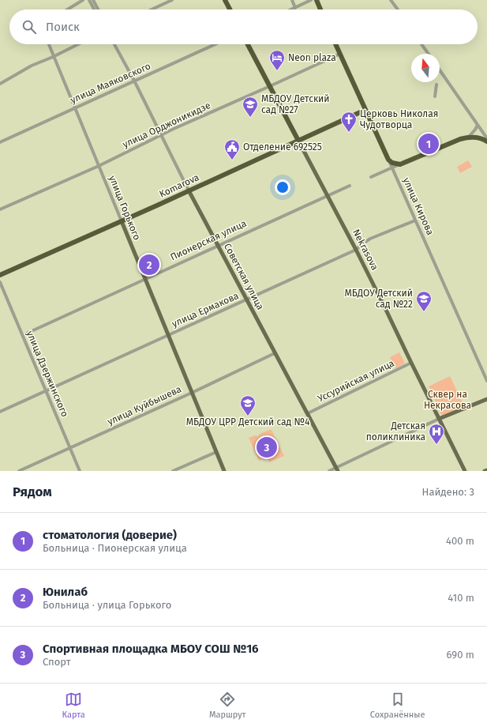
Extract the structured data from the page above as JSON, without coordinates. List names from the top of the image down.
{
  "streets": {
    "highway": ["Komarova", "улица Кирова", "Nekrasova"],
    "main road": ["улица Горького", "Советская улица"],
    "street": [
      "улица Маяковского",
      "улица Орджоникидзе",
      "Пионерская улица",
      "улица Ермакова",
      "улица Дзержинского",
      "Уссурийская улица",
      "улица Куйбышева"
    ]
  },
  "crossings": [
    ["улица Маяковского", "улица Горького"],
    ["улица Маяковского", "Советская улица"],
    ["улица Орджоникидзе", "улица Кирова"],
    ["улица Орджоникидзе", "улица Горького"],
    ["улица Орджоникидзе", "Nekrasova"],
    ["улица Орджоникидзе", "Советская улица"],
    ["Komarova", "улица Кирова"],
    ["Komarova", "улица Горького"],
    ["Komarova", "Nekrasova"],
    ["Komarova", "Советская улица"],
    ["улица Кирова", "улица Ермакова"],
    ["улица Горького", "Пионерская улица"],
    ["улица Горького", "улица Ермакова"],
    ["улица Горького", "улица Куйбышева"],
    ["Пионерская улица", "Nekrasova"],
    ["Пионерская улица", "Советская улица"],
    ["Пионерская улица", "улица Дзержинского"],
    ["Nekrasova", "улица Ермакова"],
    ["Nekrasova", "Уссурийская улица"],
    ["Советская улица", "улица Ермакова"],
    ["Советская улица", "Уссурийская улица"],
    ["Советская улица", "улица Куйбышева"],
    ["улица Ермакова", "улица Дзержинского"],
    ["улица Дзержинского", "улица Куйбышева"]
  ],
  "parks": ["Сквер на Некрасова"],
  "places": {
    "hotel": ["Neon plaza"],
    "school or university": ["МБДОУ Детский сад №27", "МБДОУ Детский сад №22", "МБДОУ ЦРР Детский сад №4"],
    "church": ["Церковь Николая Чудотворца"],
    "public building": ["Отделение 692525"],
    "hospital": ["Детская поликлиника"]
  },
  "north": "top",
  "page": {
    "search": "Поиск",
    "pins": ["1", "2", "3"],
    "heading": ["Рядом", "Найдено: 3"],
    "list": [
      {
        "mark": "1",
        "name": "стоматология (доверие)",
        "note": "Больница · Пионерская улица",
        "value": "400 m"
      },
      {
        "mark": "2",
        "name": "Юнилаб",
        "note": "Больница · улица Горького",
        "value": "410 m"
      },
      {
        "mark": "3",
        "name": "Спортивная площадка МБОУ СОШ №16",
        "note": "Спорт",
        "value": "690 m"
      }
    ],
    "nav": ["Карта", "Маршрут", "Сохранённые"]
  }
}
